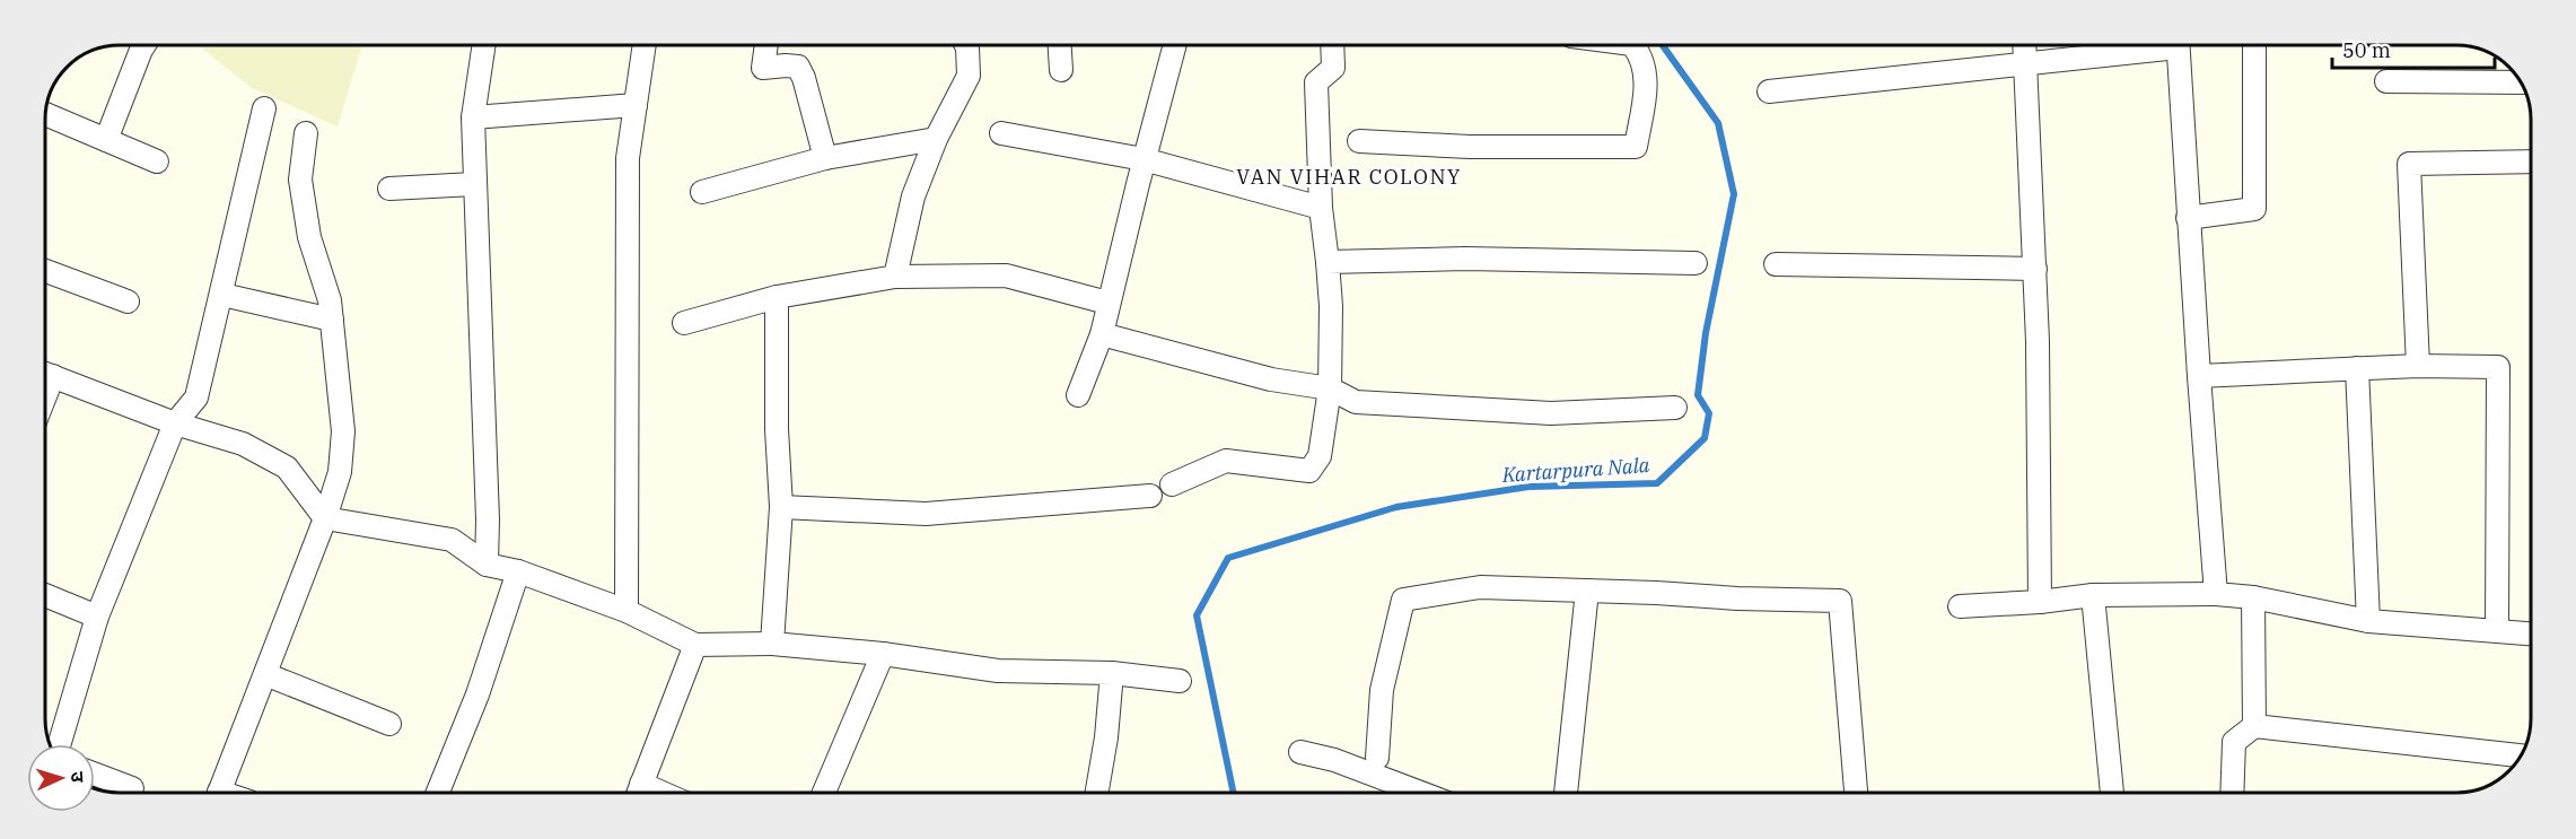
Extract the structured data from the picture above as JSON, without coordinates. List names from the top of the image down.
{
  "districts": ["VAN VIHAR COLONY"],
  "water": ["Kartarpura Nala"],
  "scale_bar": "50 m",
  "north": "right"
}
